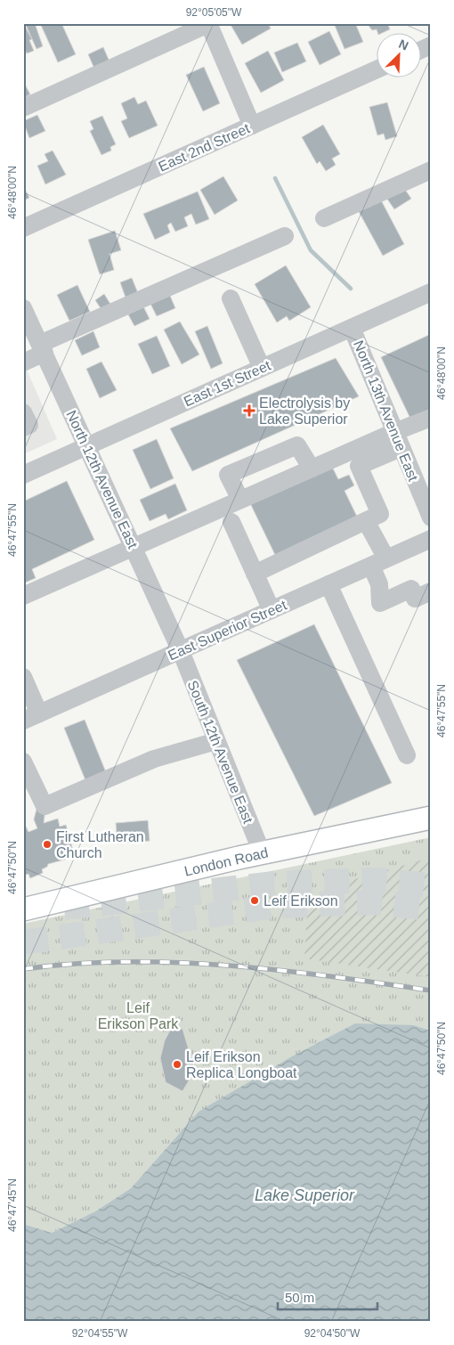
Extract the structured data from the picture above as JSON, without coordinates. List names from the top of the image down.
{
  "streets": {
    "main road": ["London Road"],
    "street": [
      "East 2nd Street",
      "East 1st Street",
      "North 13th Avenue East",
      "North 12th Avenue East",
      "East Superior Street",
      "South 12th Avenue East"
    ]
  },
  "crossings": [
    ["East 1st Street", "North 13th Avenue East"],
    ["East 1st Street", "North 12th Avenue East"],
    ["North 12th Avenue East", "East Superior Street"],
    ["North 12th Avenue East", "South 12th Avenue East"],
    ["East Superior Street", "South 12th Avenue East"],
    ["South 12th Avenue East", "London Road"]
  ],
  "water": ["Lake Superior"],
  "parks": ["Leif Erikson Park"],
  "places": {
    "health": ["Electrolysis by Lake Superior"],
    "other": ["First Lutheran Church", "Leif Erikson", "Leif Erikson Replica Longboat"]
  },
  "scale_bar": "50 m",
  "north": "top right",
  "coordinates": [
    "92°05'05\"W",
    "46°48'00\"N",
    "46°47'55\"N",
    "46°47'50\"N",
    "46°47'45\"N",
    "92°04'55\"W",
    "92°04'50\"W"
  ]
}
